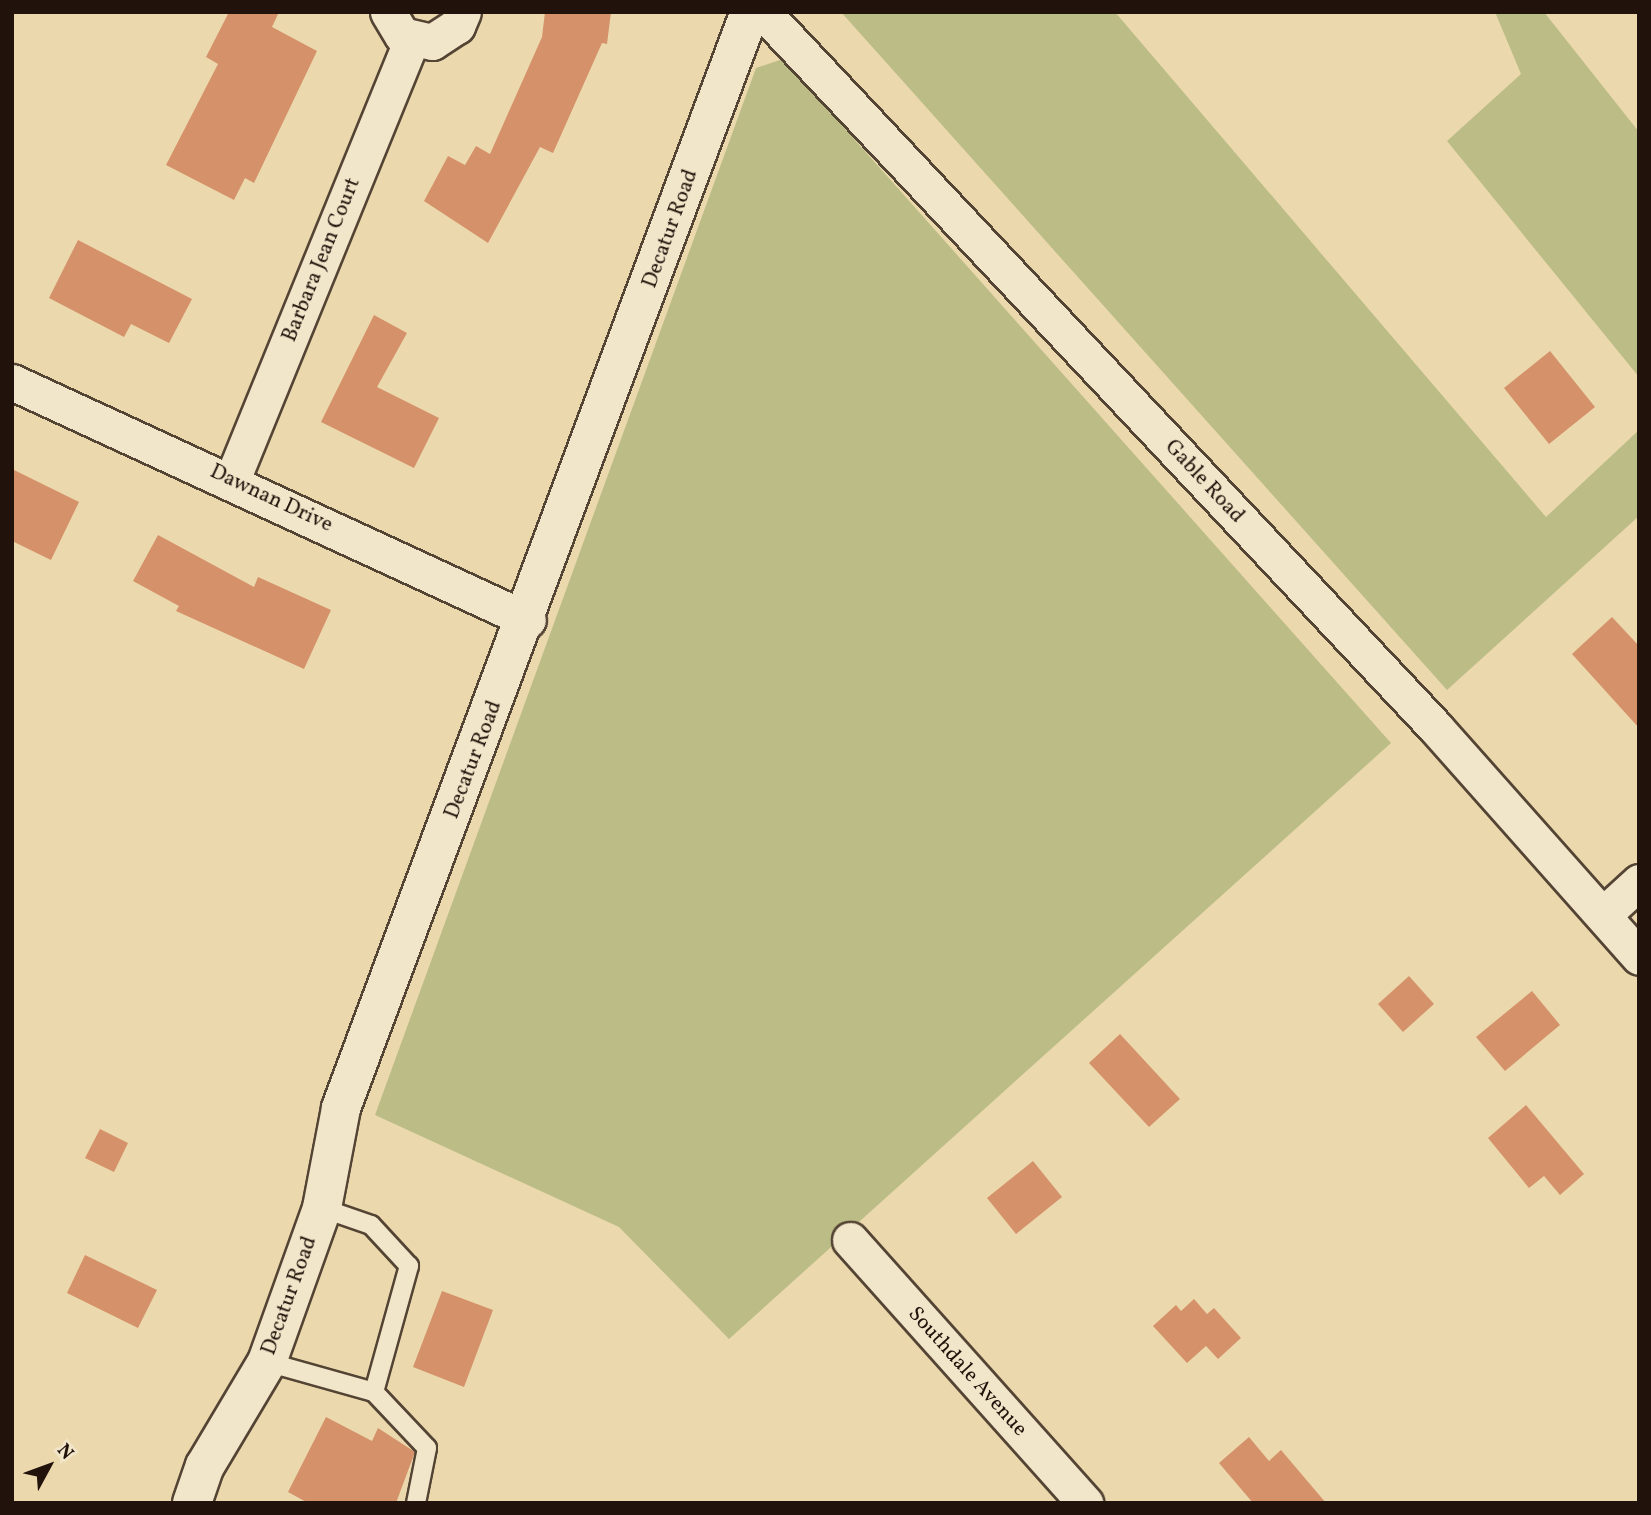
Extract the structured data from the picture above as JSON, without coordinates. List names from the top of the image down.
{
  "streets": {
    "street": [
      "Decatur Road",
      "Barbara Jean Court",
      "Gable Road",
      "Dawnan Drive",
      "Southdale Avenue"
    ]
  },
  "crossings": [
    ["Decatur Road", "Dawnan Drive"],
    ["Barbara Jean Court", "Dawnan Drive"]
  ],
  "north": "top right"
}
